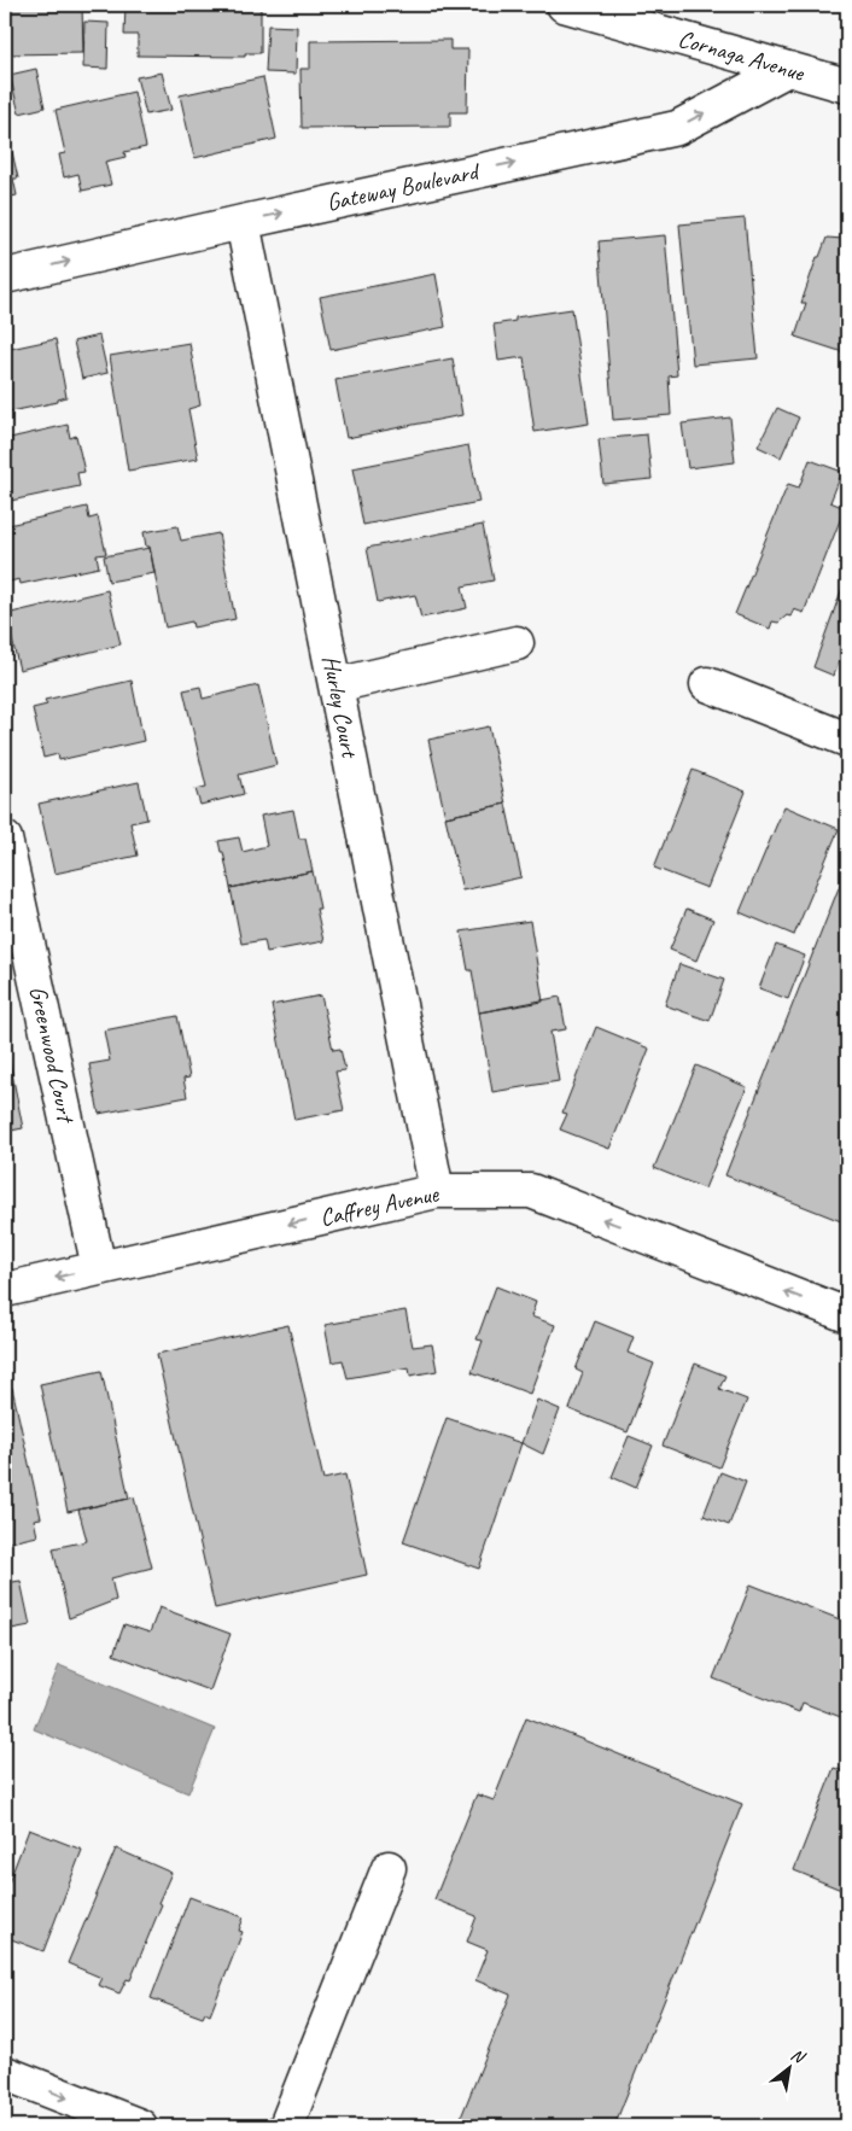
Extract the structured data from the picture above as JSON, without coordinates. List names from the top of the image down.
{
  "streets": {
    "street": [
      "Cornaga Avenue",
      "Gateway Boulevard",
      "Hurley Court",
      "Greenwood Court",
      "Caffrey Avenue"
    ]
  },
  "crossings": [
    ["Cornaga Avenue", "Gateway Boulevard"],
    ["Gateway Boulevard", "Hurley Court"],
    ["Hurley Court", "Caffrey Avenue"],
    ["Greenwood Court", "Caffrey Avenue"]
  ],
  "one_way": ["Gateway Boulevard", "Caffrey Avenue"],
  "north": "top right"
}
